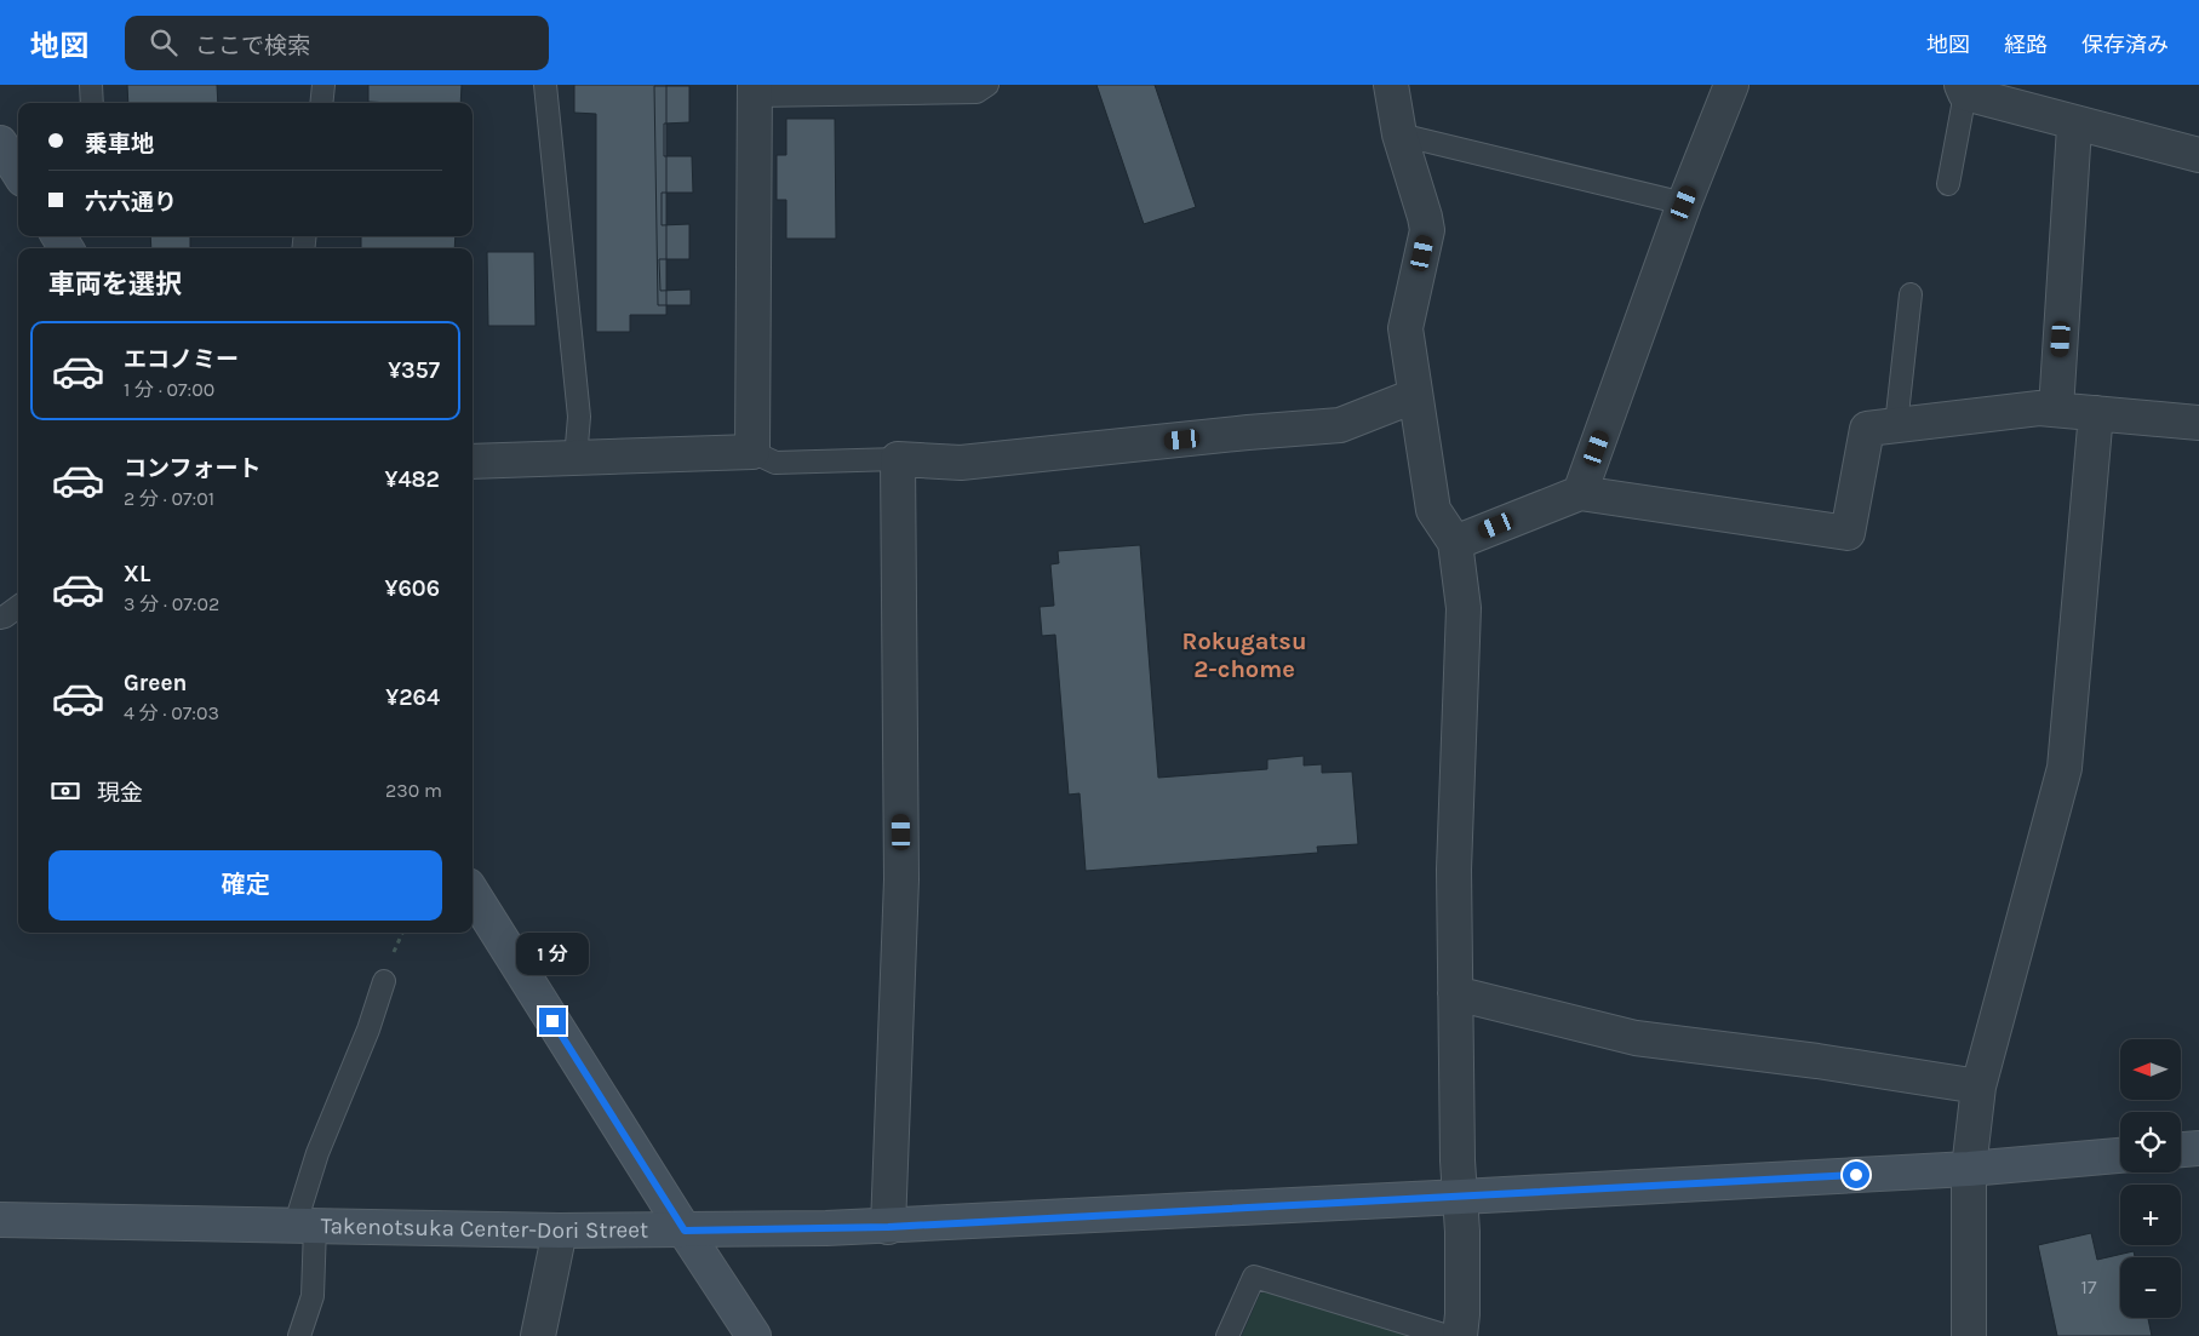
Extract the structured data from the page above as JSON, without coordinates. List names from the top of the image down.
{
  "streets": {
    "street": ["Takenotsuka Center-Dori Street"]
  },
  "districts": ["Rokugatsu 2-chome"],
  "house_numbers": ["17"],
  "north": "left",
  "page": {
    "header": "地図",
    "search": "ここで検索",
    "nav": ["地図", "経路", "保存済み"],
    "banner": ["乗車地", "六六通り"],
    "heading": "車両を選択",
    "list": [
      {
        "name": "エコノミー",
        "note": "1 分 · 07:00",
        "value": "¥357"
      },
      {
        "name": "コンフォート",
        "note": "2 分 · 07:01",
        "value": "¥482"
      },
      {
        "name": "XL",
        "note": "3 分 · 07:02",
        "value": "¥606"
      },
      {
        "name": "Green",
        "note": "4 分 · 07:03",
        "value": "¥264"
      }
    ],
    "pay": ["現金", "230 m"],
    "buttons": "確定",
    "bubble": "1 分",
    "map_buttons": ["+", "−"]
  }
}
